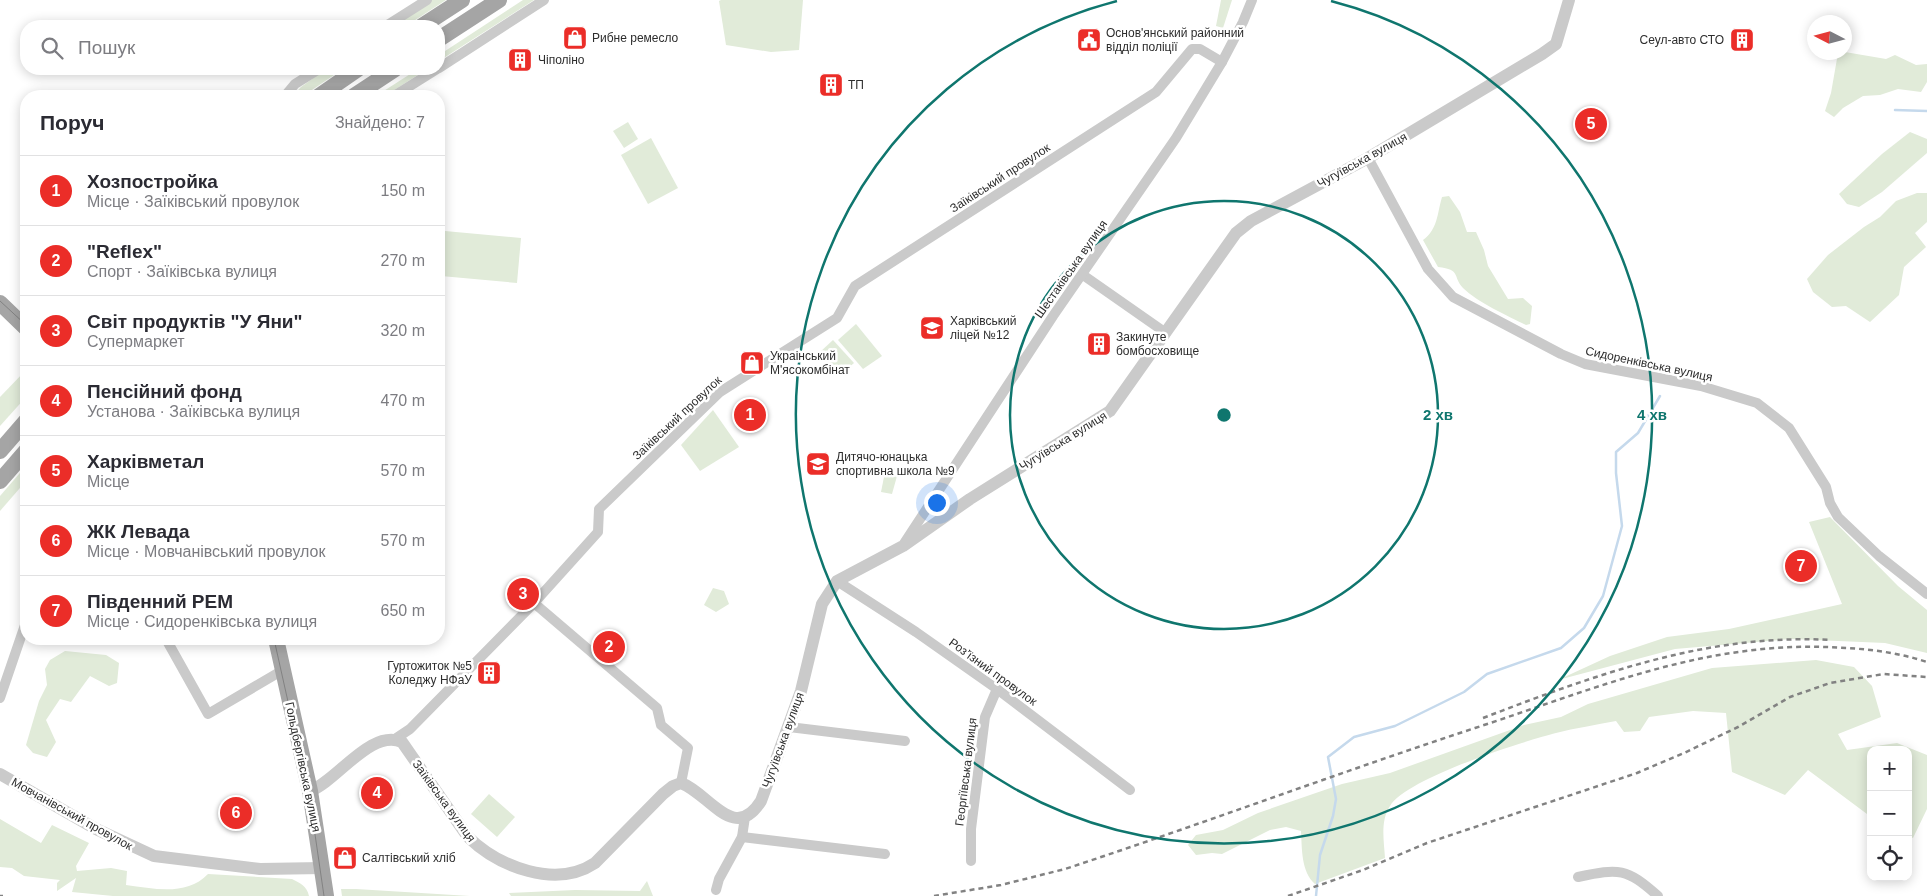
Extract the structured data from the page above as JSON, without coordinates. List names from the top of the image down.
{
  "streets": {
    "main road": ["Гольдбергівська вулиця"],
    "street": [
      "Чугуївська вулиця",
      "Заїківський провулок",
      "Шестаківська вулиця",
      "Сидоренківська вулиця",
      "Роз’їзний провулок",
      "Георгіївська вулиця",
      "Заїківська вулиця",
      "Мовчанівський провулок"
    ]
  },
  "crossings": [
    ["Чугуївська вулиця", "Шестаківська вулиця"],
    ["Чугуївська вулиця", "Сидоренківська вулиця"],
    ["Чугуївська вулиця", "Роз’їзний провулок"],
    ["Заїківський провулок", "Шестаківська вулиця"],
    ["Заїківський провулок", "Заїківська вулиця"],
    ["Роз’їзний провулок", "Георгіївська вулиця"],
    ["Гольдбергівська вулиця", "Мовчанівський провулок"]
  ],
  "places": {
    "shop": ["Рибне ремесло", "Украінський М'ясокомбінат", "Салтівський хліб"],
    "public building": ["Основ'янський районний відділ поліції"],
    "building": [
      "Сеул-авто СТО",
      "Чіполіно",
      "ТП",
      "Закинуте бомбосховище",
      "Гуртожиток №5 Коледжу НФаУ"
    ],
    "school or university": ["Харківський ліцей №12", "Дитячо-юнацька спортивна школа №9"]
  },
  "north": "left",
  "page": {
    "search": "Пошук",
    "heading": ["Поруч", "Знайдено: 7"],
    "pins": [
      "5",
      "1",
      "7",
      "3",
      "2",
      "4",
      "6"
    ],
    "list": [
      {
        "mark": "1",
        "name": "Хозпостройка",
        "note": "Місце · Заїківський провулок",
        "value": "150 m"
      },
      {
        "mark": "2",
        "name": "\"Reflex\"",
        "note": "Спорт · Заїківська вулиця",
        "value": "270 m"
      },
      {
        "mark": "3",
        "name": "Світ продуктів \"У Яни\"",
        "note": "Супермаркет",
        "value": "320 m"
      },
      {
        "mark": "4",
        "name": "Пенсійний фонд",
        "note": "Установа · Заїківська вулиця",
        "value": "470 m"
      },
      {
        "mark": "5",
        "name": "Харківметал",
        "note": "Місце",
        "value": "570 m"
      },
      {
        "mark": "6",
        "name": "ЖК Левада",
        "note": "Місце · Мовчанівський провулок",
        "value": "570 m"
      },
      {
        "mark": "7",
        "name": "Південний РЕМ",
        "note": "Місце · Сидоренківська вулиця",
        "value": "650 m"
      }
    ],
    "map_buttons": ["+", "−"]
  },
  "rings": ["2 хв", "4 хв"]
}
